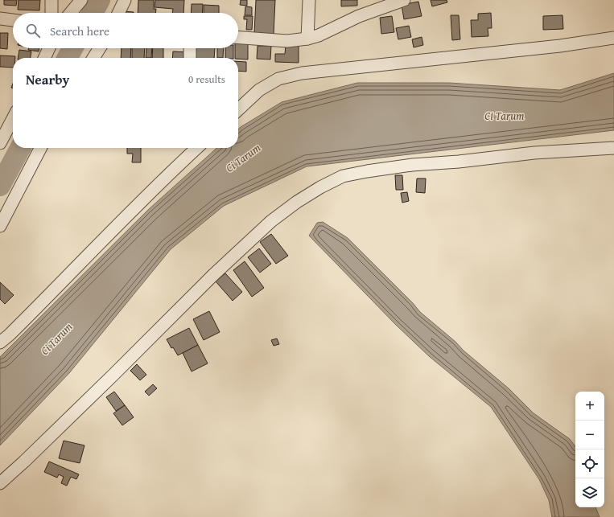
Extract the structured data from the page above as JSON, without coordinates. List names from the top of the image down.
{
  "water": ["Ci Tarum"],
  "page": {
    "search": "Search here",
    "heading": ["Nearby", "0 results"],
    "map_buttons": ["+", "−"]
  }
}
